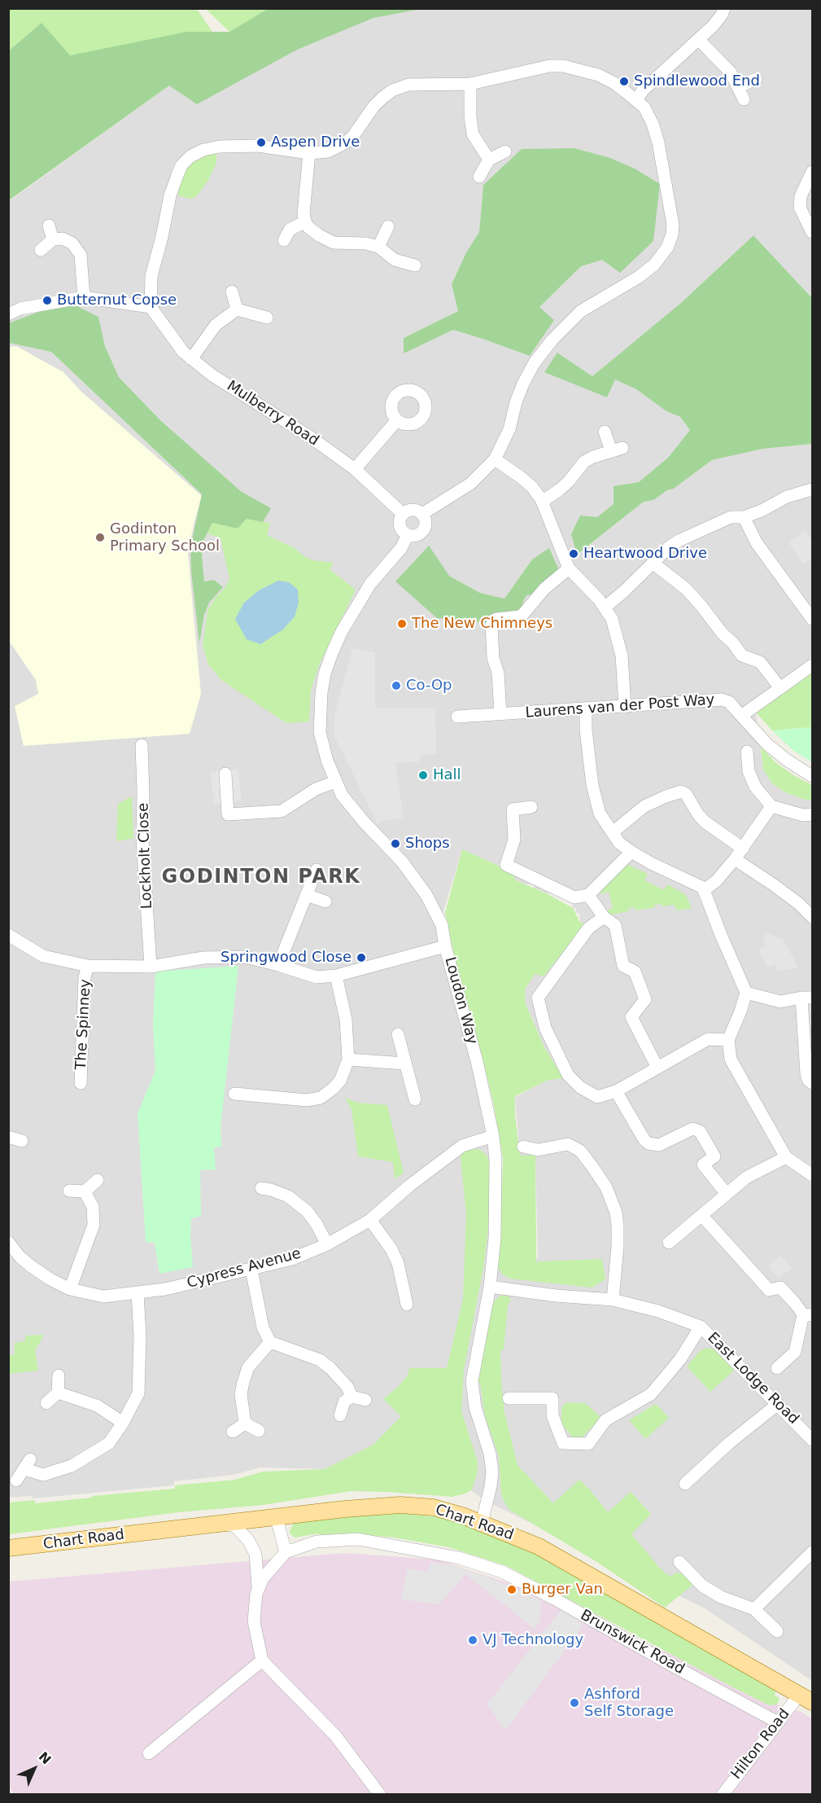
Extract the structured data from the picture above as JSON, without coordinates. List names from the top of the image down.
{
  "streets": {
    "main road": ["Chart Road"],
    "street": [
      "Mulberry Road",
      "Laurens van der Post Way",
      "Lockholt Close",
      "Loudon Way",
      "The Spinney",
      "Cypress Avenue",
      "East Lodge Road",
      "Brunswick Road",
      "Hilton Road"
    ]
  },
  "crossings": [
    ["Mulberry Road", "Loudon Way"],
    ["Loudon Way", "Cypress Avenue"],
    ["Loudon Way", "East Lodge Road"],
    ["Loudon Way", "Chart Road"],
    ["Chart Road", "Hilton Road"],
    ["Brunswick Road", "Hilton Road"]
  ],
  "districts": ["GODINTON PARK"],
  "places": [
    "Spindlewood End",
    "Aspen Drive",
    "Butternut Copse",
    "Godinton Primary School",
    "Heartwood Drive",
    "The New Chimneys",
    "Co-Op",
    "Hall",
    "Shops",
    "Springwood Close",
    "Burger Van",
    "VJ Technology",
    "Ashford Self Storage"
  ],
  "north": "top right"
}
